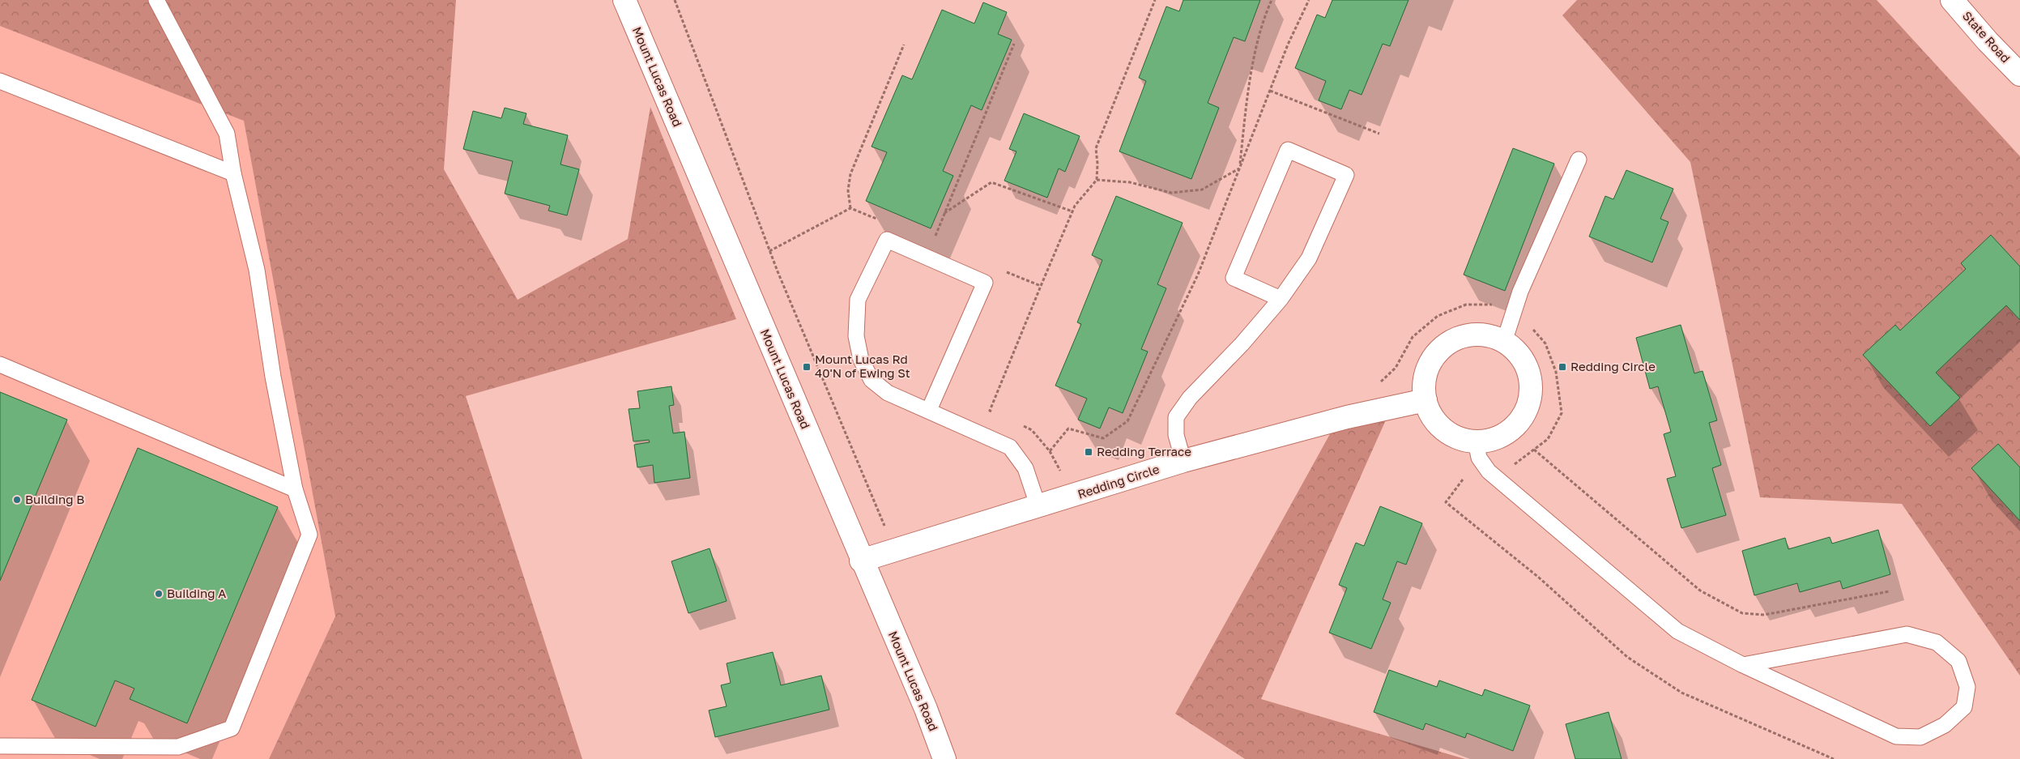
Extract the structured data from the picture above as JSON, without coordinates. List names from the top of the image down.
{
  "streets": {
    "main road": ["State Road", "Mount Lucas Road", "Redding Circle"]
  },
  "crossings": [
    ["Mount Lucas Road", "Redding Circle"]
  ],
  "places": {
    "transit": ["Mount Lucas Rd 40'N of Ewing St", "Redding Circle", "Redding Terrace"],
    "other": ["Building B", "Building A"]
  }
}
